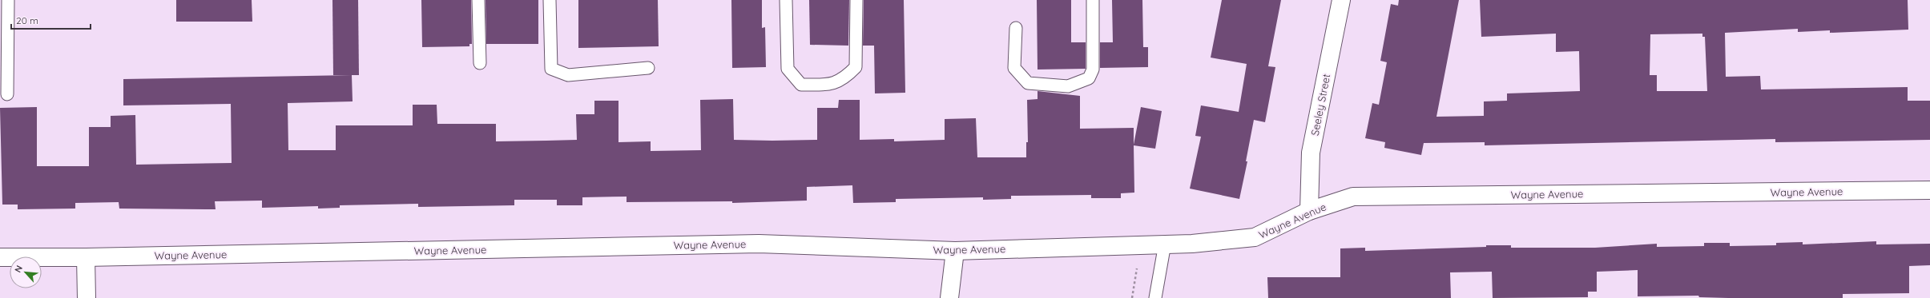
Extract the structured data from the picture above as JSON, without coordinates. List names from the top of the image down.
{
  "streets": {
    "street": ["Seeley Street", "Wayne Avenue"]
  },
  "crossings": [
    ["Seeley Street", "Wayne Avenue"]
  ],
  "scale_bar": "20 m",
  "north": "top left"
}
